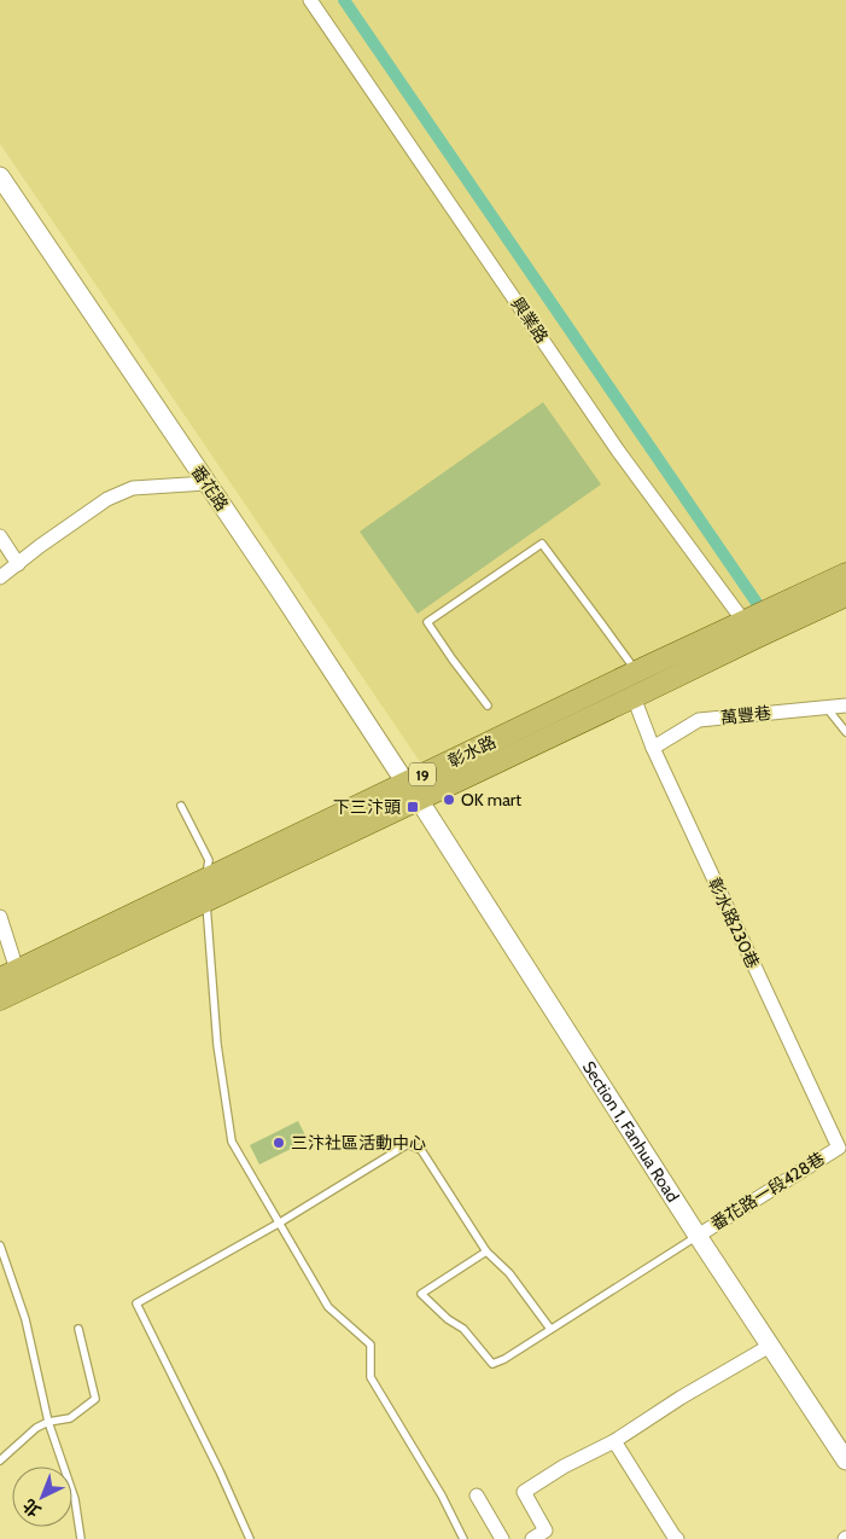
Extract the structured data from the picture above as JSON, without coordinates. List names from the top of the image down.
{
  "streets": {
    "main road": [
      "番花路",
      "彰水路",
      "19",
      "Section 1, Fanhua Road"
    ],
    "street": [
      "興業路",
      "萬豐巷",
      "彰水路230巷",
      "番花路一段428巷"
    ]
  },
  "crossings": [
    ["興業路", "彰水路"],
    ["番花路", "彰水路"],
    ["番花路", "Section 1, Fanhua Road"],
    ["萬豐巷", "彰水路230巷"],
    ["彰水路", "彰水路230巷"],
    ["彰水路", "Section 1, Fanhua Road"],
    ["彰水路230巷", "番花路一段428巷"],
    ["Section 1, Fanhua Road", "番花路一段428巷"]
  ],
  "places": {
    "other": ["OK mart", "三汴社區活動中心"],
    "transit": ["下三汴頭"]
  },
  "north": "bottom left"
}
